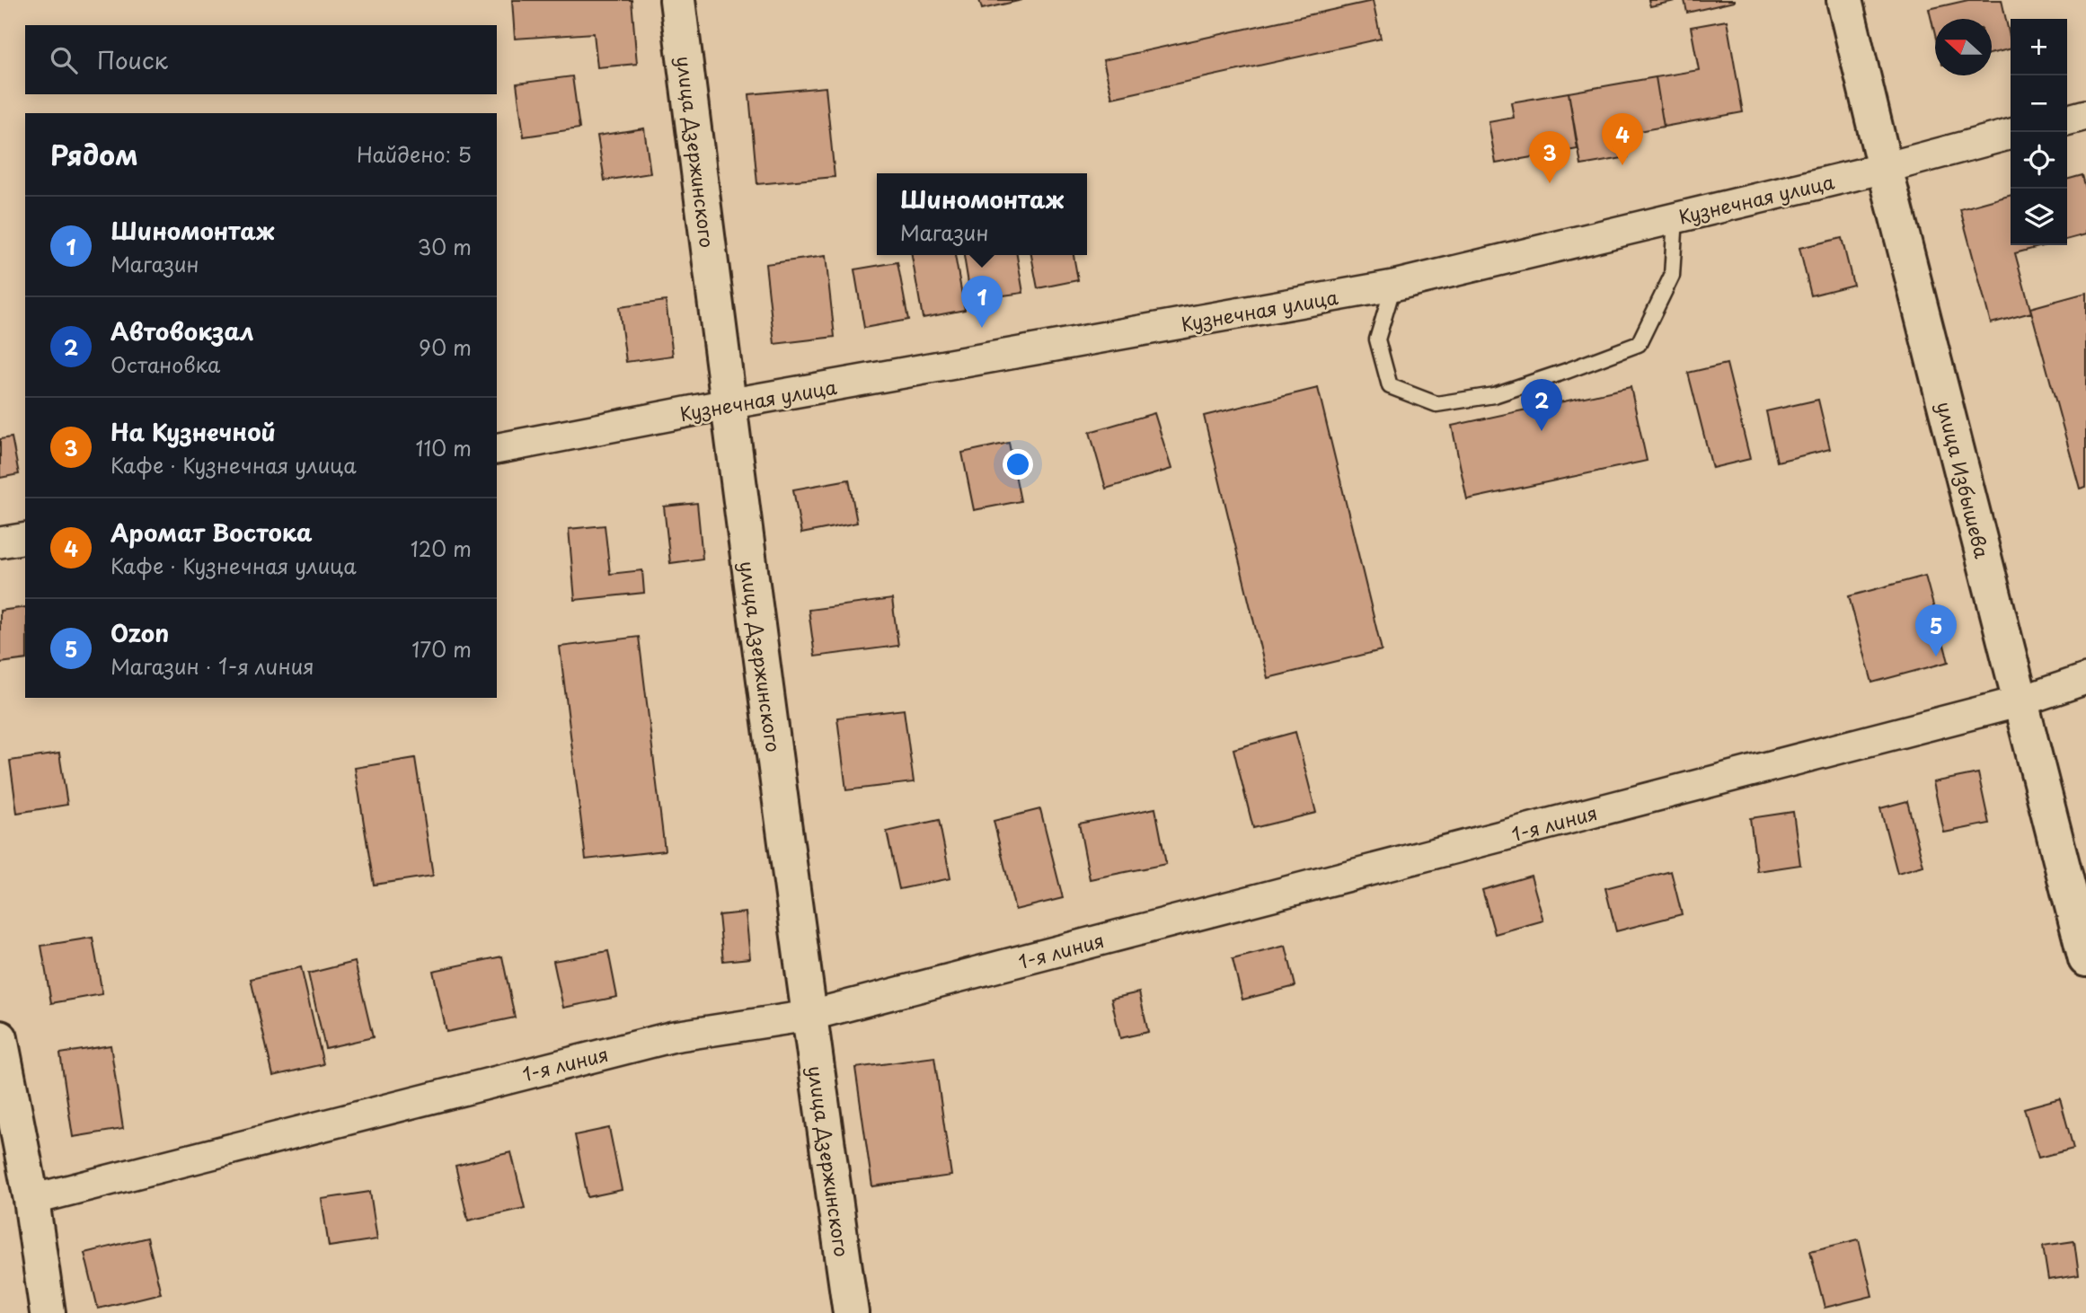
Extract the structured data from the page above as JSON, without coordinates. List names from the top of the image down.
{
  "streets": {
    "street": [
      "улица Дзержинского",
      "Кузнечная улица",
      "улица Избышева",
      "1-я линия"
    ]
  },
  "crossings": [
    ["улица Дзержинского", "Кузнечная улица"],
    ["улица Дзержинского", "1-я линия"],
    ["Кузнечная улица", "улица Избышева"],
    ["улица Избышева", "1-я линия"]
  ],
  "north": "left",
  "page": {
    "map_buttons": ["+", "−"],
    "search": "Поиск",
    "pins": [
      "4",
      "3",
      "1",
      "2",
      "5"
    ],
    "heading": ["Рядом", "Найдено: 5"],
    "popup": ["Шиномонтаж", "Магазин"],
    "list": [
      {
        "mark": "1",
        "name": "Шиномонтаж",
        "note": "Магазин",
        "value": "30 m"
      },
      {
        "mark": "2",
        "name": "Автовокзал",
        "note": "Остановка",
        "value": "90 m"
      },
      {
        "mark": "3",
        "name": "На Кузнечной",
        "note": "Кафе · Кузнечная улица",
        "value": "110 m"
      },
      {
        "mark": "4",
        "name": "Аромат Востока",
        "note": "Кафе · Кузнечная улица",
        "value": "120 m"
      },
      {
        "mark": "5",
        "name": "Ozon",
        "note": "Магазин · 1-я линия",
        "value": "170 m"
      }
    ]
  }
}
